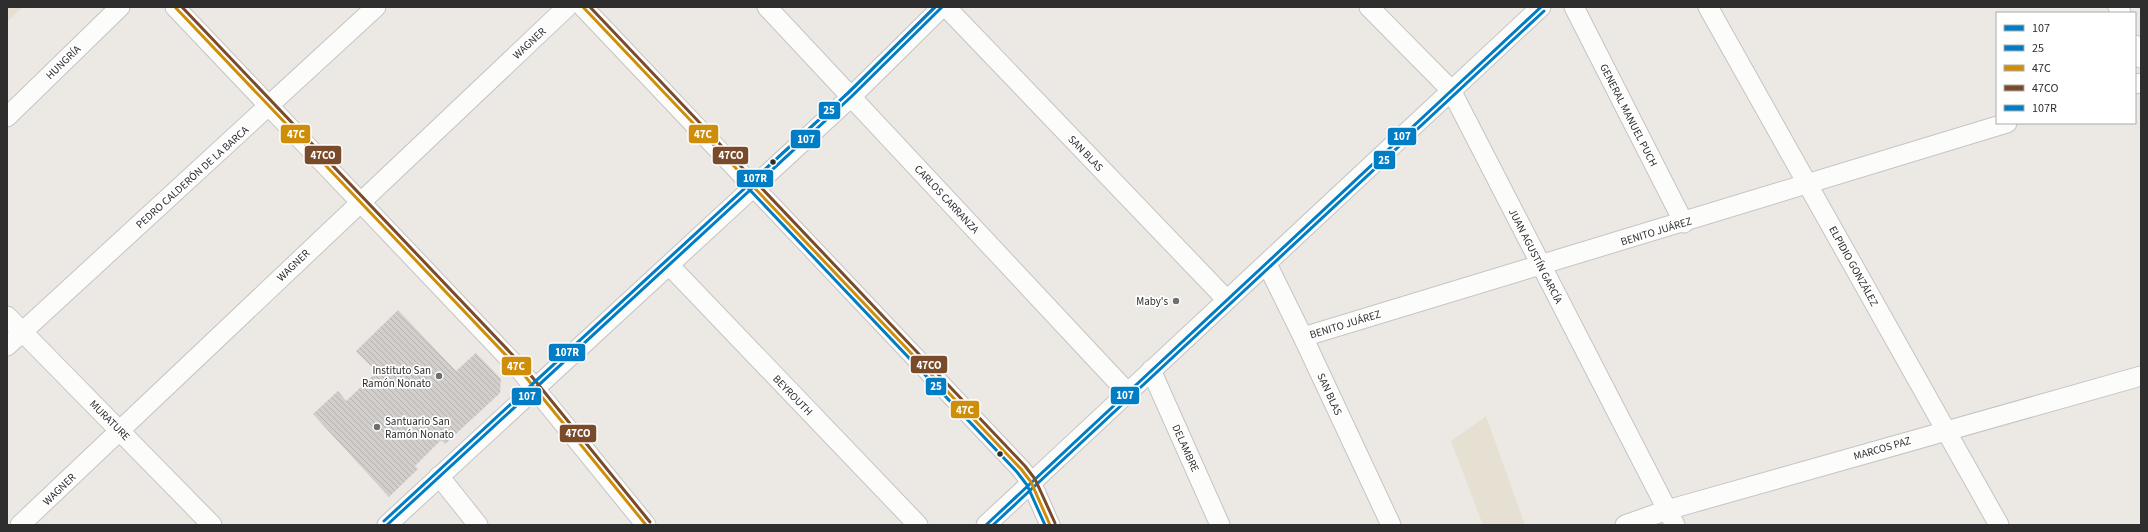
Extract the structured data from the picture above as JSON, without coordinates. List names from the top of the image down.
{
  "streets": {
    "street": [
      "WAGNER",
      "HUNGRÍA",
      "GENERAL MANUEL PUCH",
      "SAN BLAS",
      "PEDRO CALDERÓN DE LA BARCA",
      "CARLOS CARRANZA",
      "BENITO JUÁREZ",
      "JUAN AGUSTÍN GARCÍA",
      "ELPIDIO GONZÁLEZ",
      "BEYROUTH",
      "MURATURE",
      "DELAMBRE",
      "MARCOS PAZ"
    ]
  },
  "crossings": [
    ["WAGNER", "MURATURE"],
    ["GENERAL MANUEL PUCH", "BENITO JUÁREZ"],
    ["SAN BLAS", "BENITO JUÁREZ"],
    ["PEDRO CALDERÓN DE LA BARCA", "MURATURE"],
    ["BENITO JUÁREZ", "JUAN AGUSTÍN GARCÍA"],
    ["BENITO JUÁREZ", "ELPIDIO GONZÁLEZ"],
    ["JUAN AGUSTÍN GARCÍA", "MARCOS PAZ"],
    ["ELPIDIO GONZÁLEZ", "MARCOS PAZ"]
  ],
  "places": ["Maby's", "Instituto San Ramón Nonato", "Santuario San Ramón Nonato"],
  "lines": [
    "transit line 107",
    "transit line 25",
    "transit line 47C",
    "transit line 47CO",
    "transit line 107R"
  ],
  "legend": [
    "107",
    "25",
    "47C",
    "47CO",
    "107R"
  ]
}
